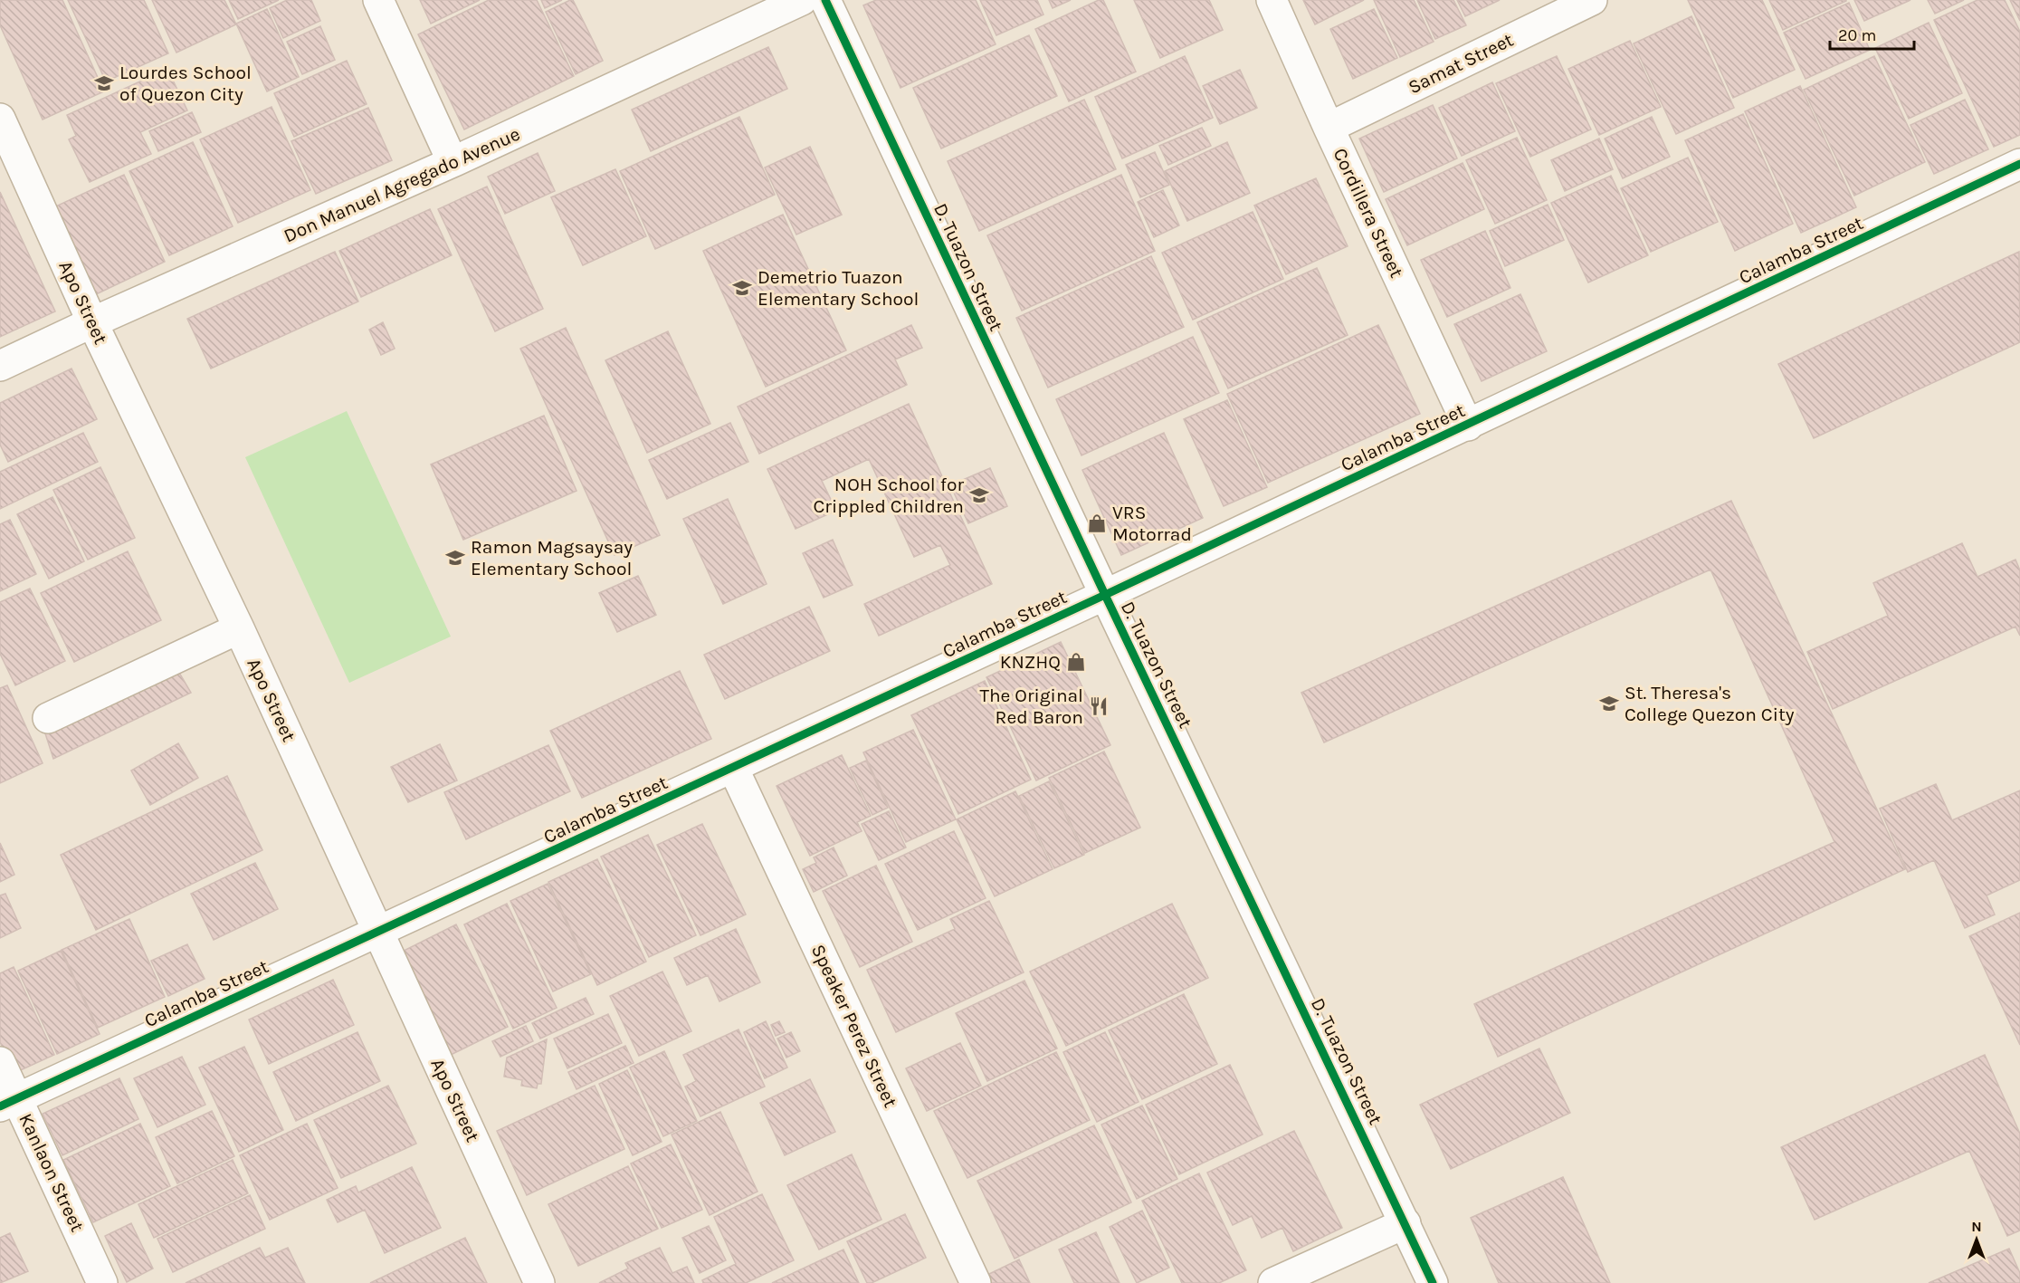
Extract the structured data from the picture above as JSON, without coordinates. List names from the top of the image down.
{
  "streets": {
    "street": [
      "Samat Street",
      "Don Manuel Agregado Avenue",
      "Cordillera Street",
      "Calamba Street",
      "D. Tuazon Street",
      "Apo Street",
      "Speaker Perez Street",
      "Kanlaon Street"
    ]
  },
  "crossings": [
    ["Samat Street", "Cordillera Street"],
    ["Don Manuel Agregado Avenue", "Apo Street"],
    ["Cordillera Street", "Calamba Street"],
    ["Calamba Street", "D. Tuazon Street"],
    ["Calamba Street", "Apo Street"],
    ["Calamba Street", "Speaker Perez Street"],
    ["Calamba Street", "Kanlaon Street"]
  ],
  "places": {
    "school or university": [
      "Lourdes School of Quezon City",
      "Demetrio Tuazon Elementary School",
      "NOH School for Crippled Children",
      "Ramon Magsaysay Elementary School",
      "St. Theresa's College Quezon City"
    ],
    "shop": ["VRS Motorrad", "KNZHQ"],
    "restaurant": ["The Original Red Baron"]
  },
  "scale_bar": "20 m",
  "north": "top"
}
